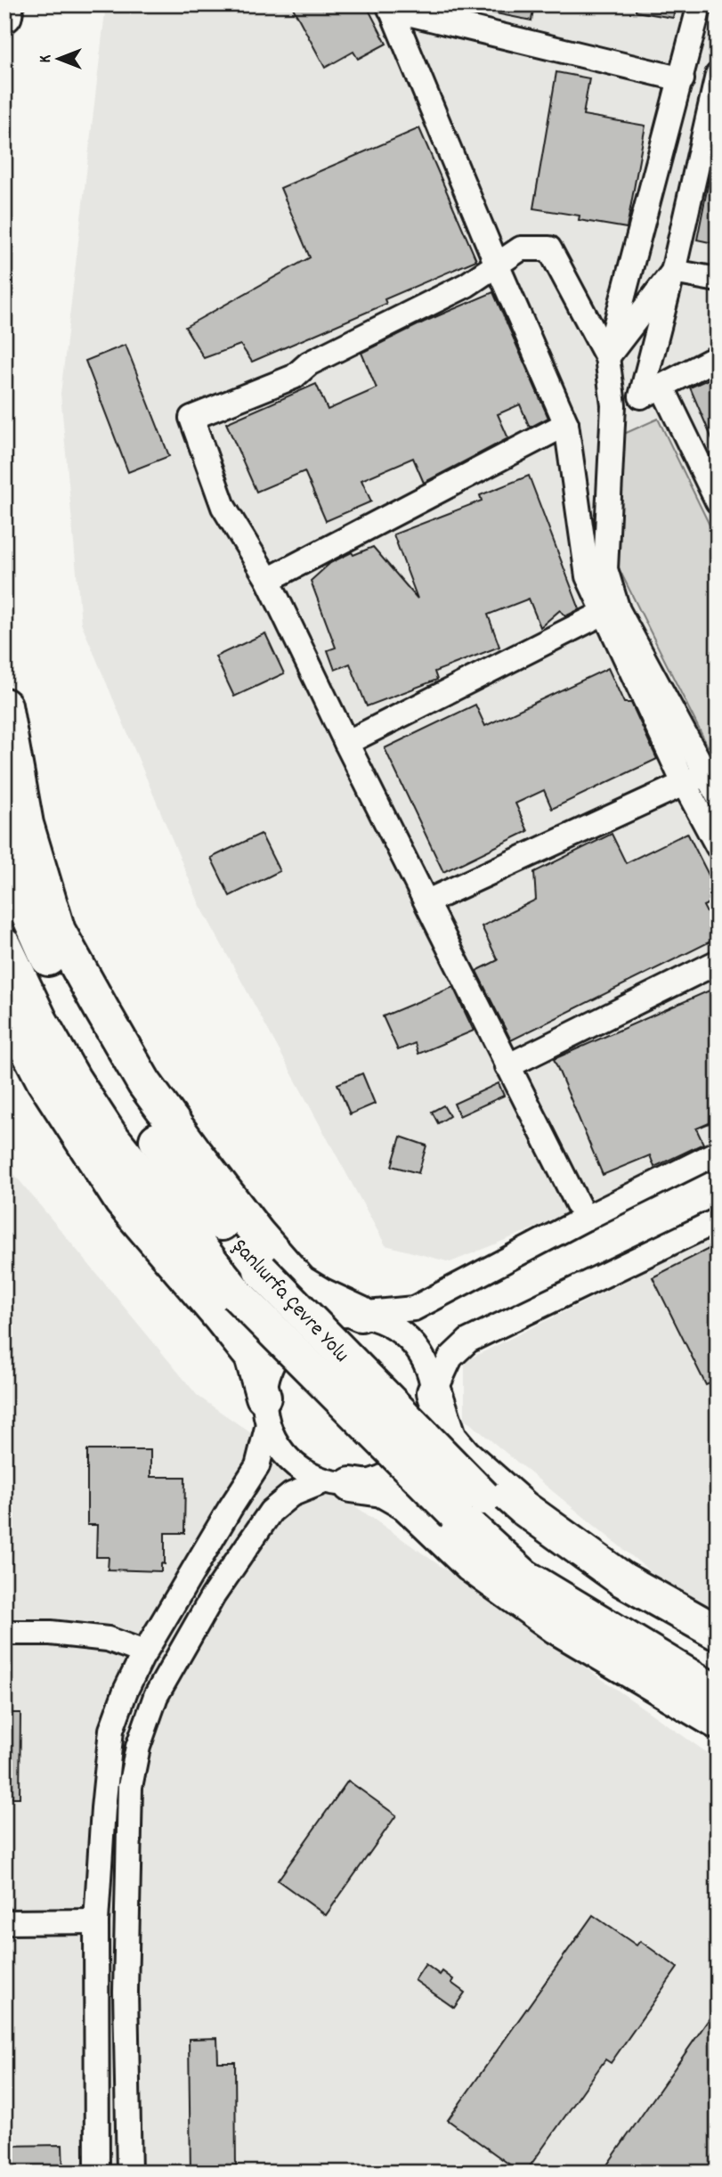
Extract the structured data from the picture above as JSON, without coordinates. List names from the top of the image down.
{
  "streets": {
    "highway": ["Şanlıurfa Çevre Yolu"]
  },
  "north": "left"
}
